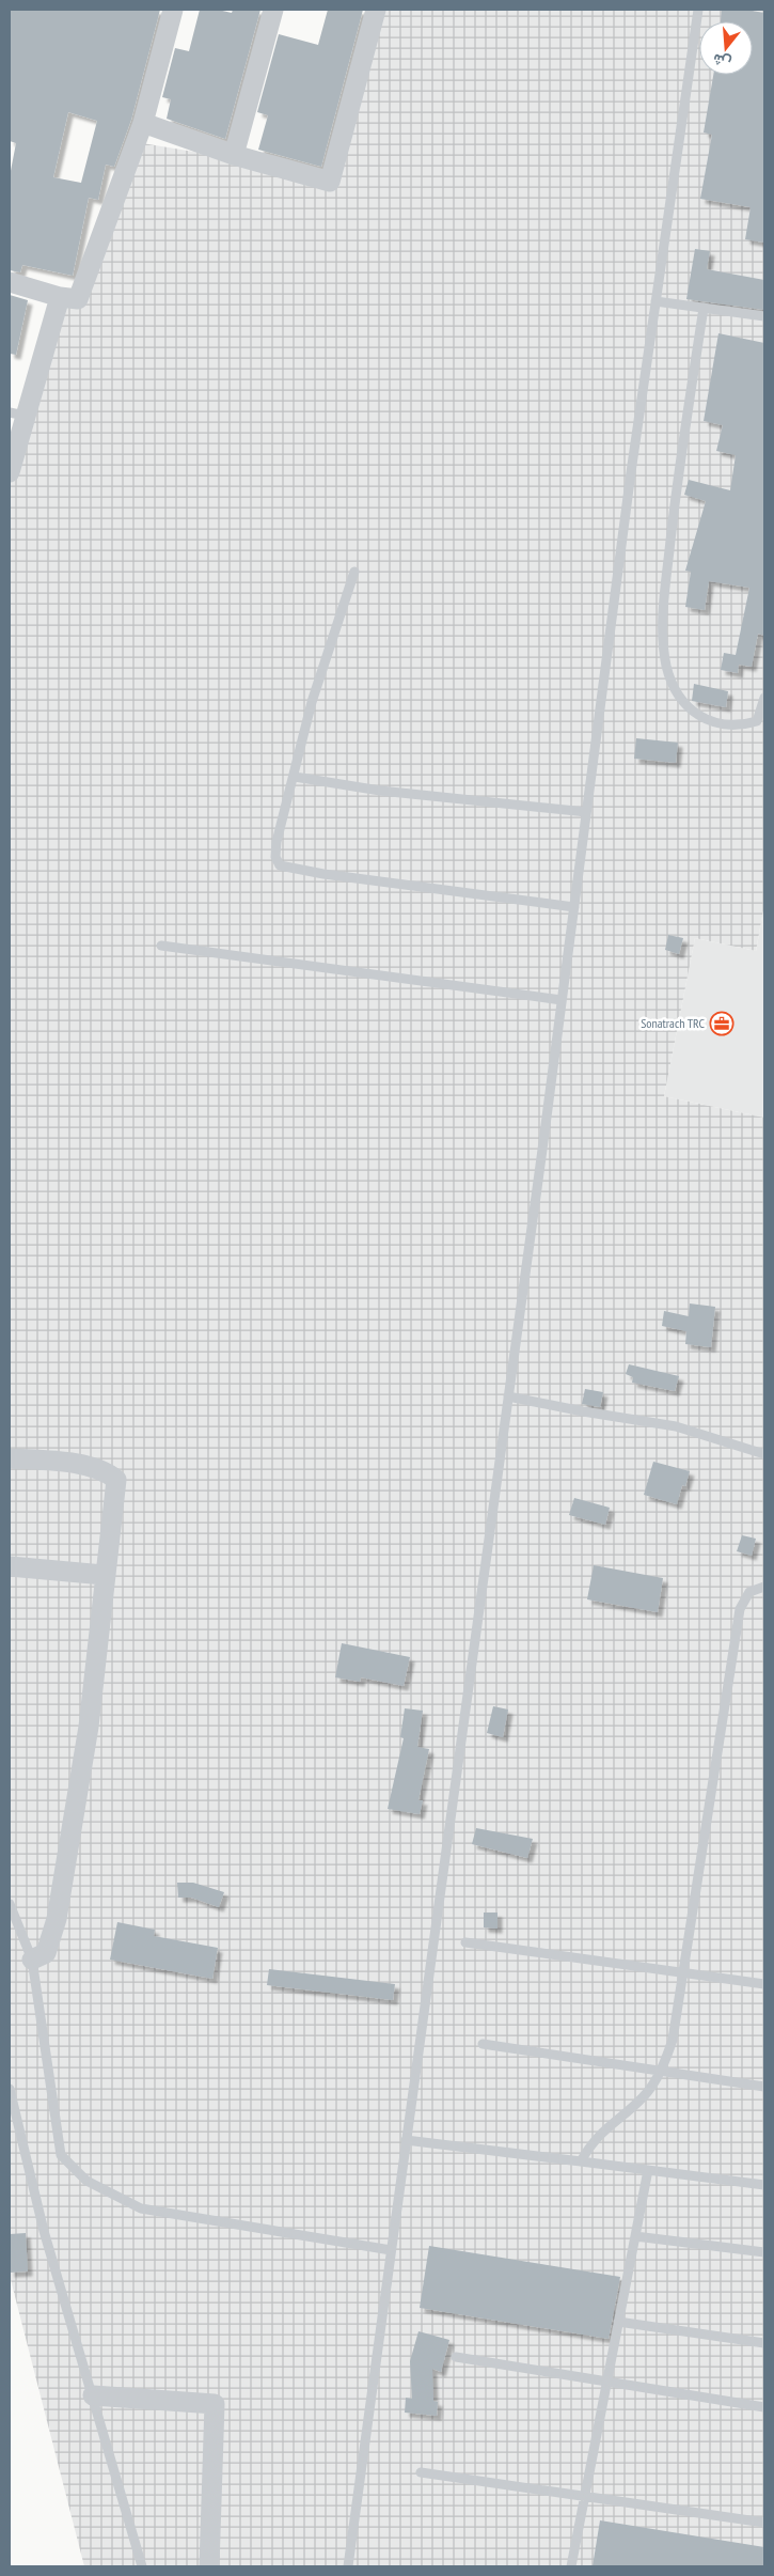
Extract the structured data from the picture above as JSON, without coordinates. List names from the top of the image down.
{
  "places": {
    "office": ["Sonatrach TRC"]
  },
  "north": "bottom"
}
